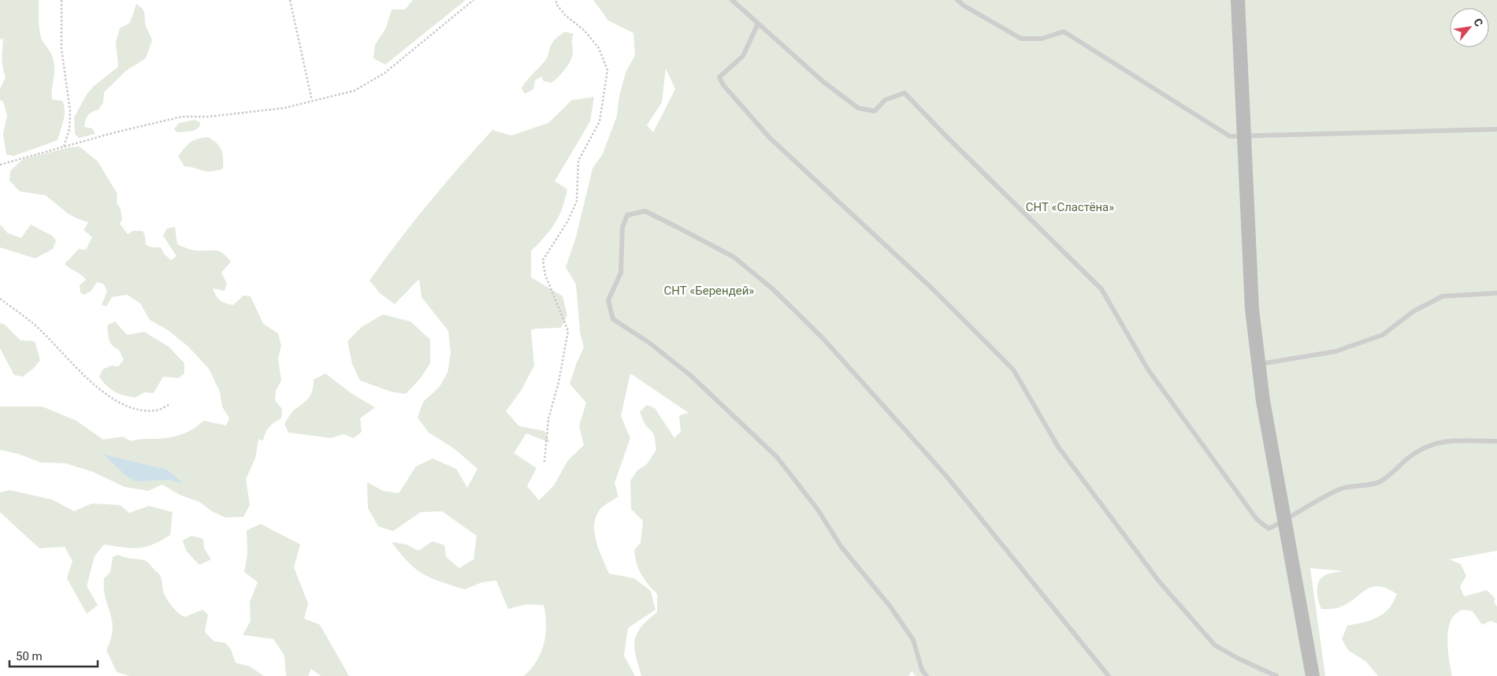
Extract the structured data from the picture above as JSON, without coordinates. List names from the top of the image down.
{
  "parks": ["СНТ «Сластёна»", "СНТ «Берендей»"],
  "scale_bar": "50 m",
  "north": "top right"
}
